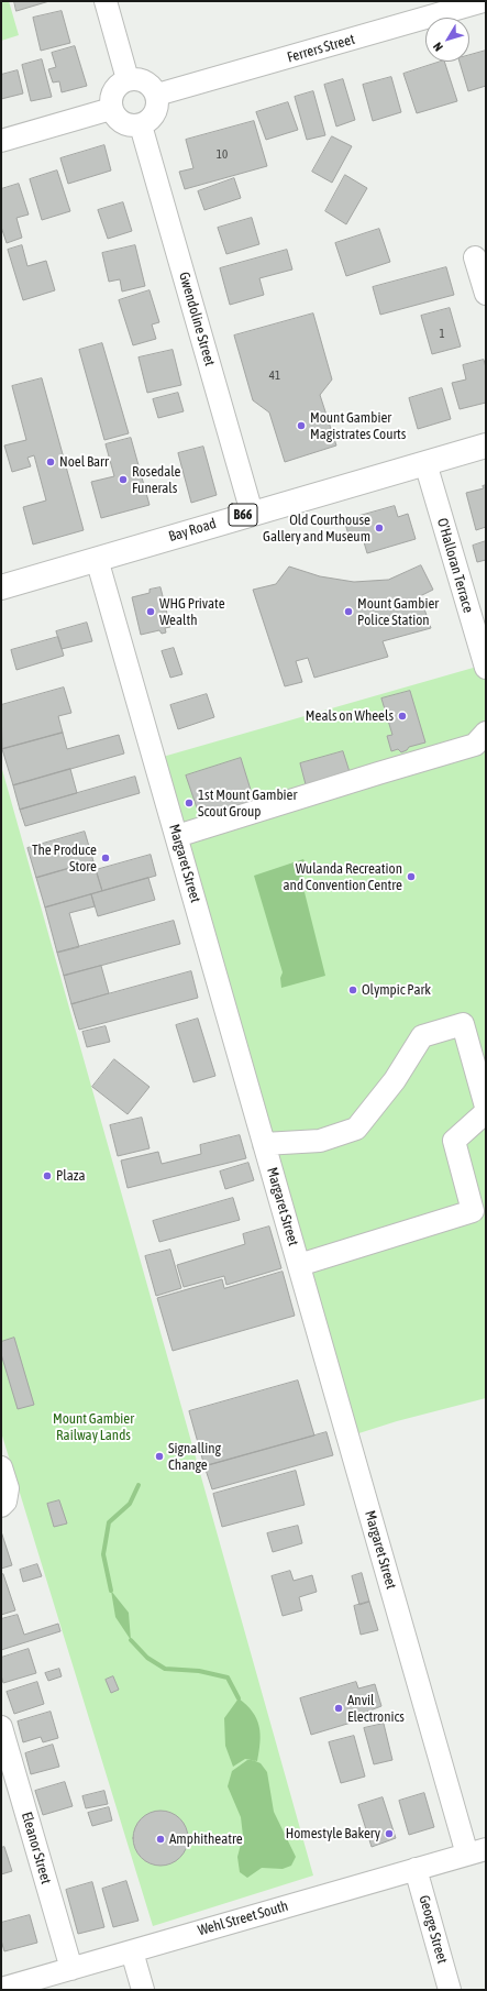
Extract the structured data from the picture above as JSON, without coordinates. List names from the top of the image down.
{
  "streets": {
    "main road": ["B66", "Bay Road"],
    "street": [
      "Ferrers Street",
      "Gwendoline Street",
      "O'Halloran Terrace",
      "Margaret Street",
      "Eleanor Street",
      "Wehl Street South",
      "George Street"
    ]
  },
  "crossings": [
    ["Ferrers Street", "Gwendoline Street"],
    ["Gwendoline Street", "Bay Road"],
    ["Bay Road", "O'Halloran Terrace"],
    ["Bay Road", "Margaret Street"],
    ["Margaret Street", "Wehl Street South"],
    ["Eleanor Street", "Wehl Street South"],
    ["Wehl Street South", "George Street"]
  ],
  "parks": ["Mount Gambier Railway Lands"],
  "places": [
    "Mount Gambier Magistrates Courts",
    "Noel Barr",
    "Rosedale Funerals",
    "Old Courthouse Gallery and Museum",
    "WHG Private Wealth",
    "Mount Gambier Police Station",
    "Meals on Wheels",
    "1st Mount Gambier Scout Group",
    "The Produce Store",
    "Wulanda Recreation and Convention Centre",
    "Olympic Park",
    "Plaza",
    "Signalling Change",
    "Anvil Electronics",
    "Homestyle Bakery",
    "Amphitheatre"
  ],
  "house_numbers": ["10", "1", "41"],
  "north": "bottom left"
}
